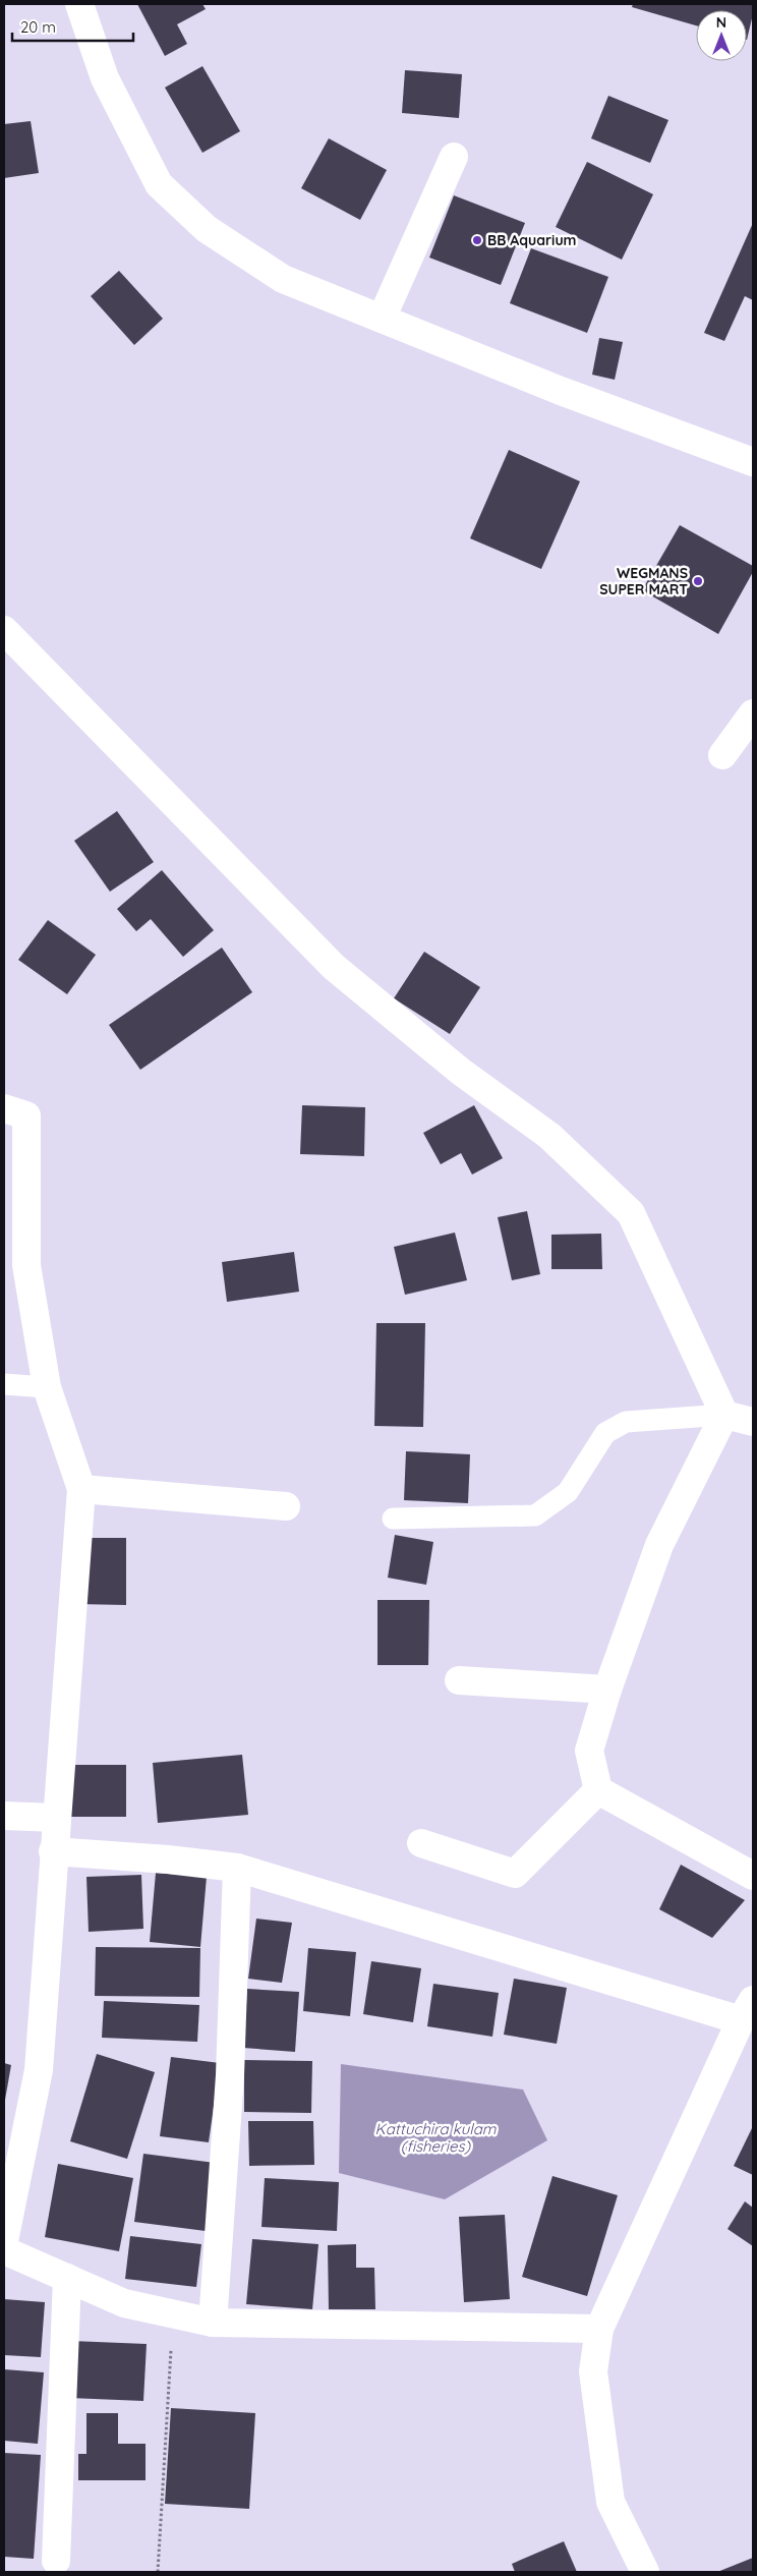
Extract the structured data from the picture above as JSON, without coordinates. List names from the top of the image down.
{
  "water": ["Kattuchira kulam (fisheries)"],
  "places": ["BB Aquarium", "WEGMANS SUPER MART"],
  "scale_bar": "20 m",
  "north": "top"
}
